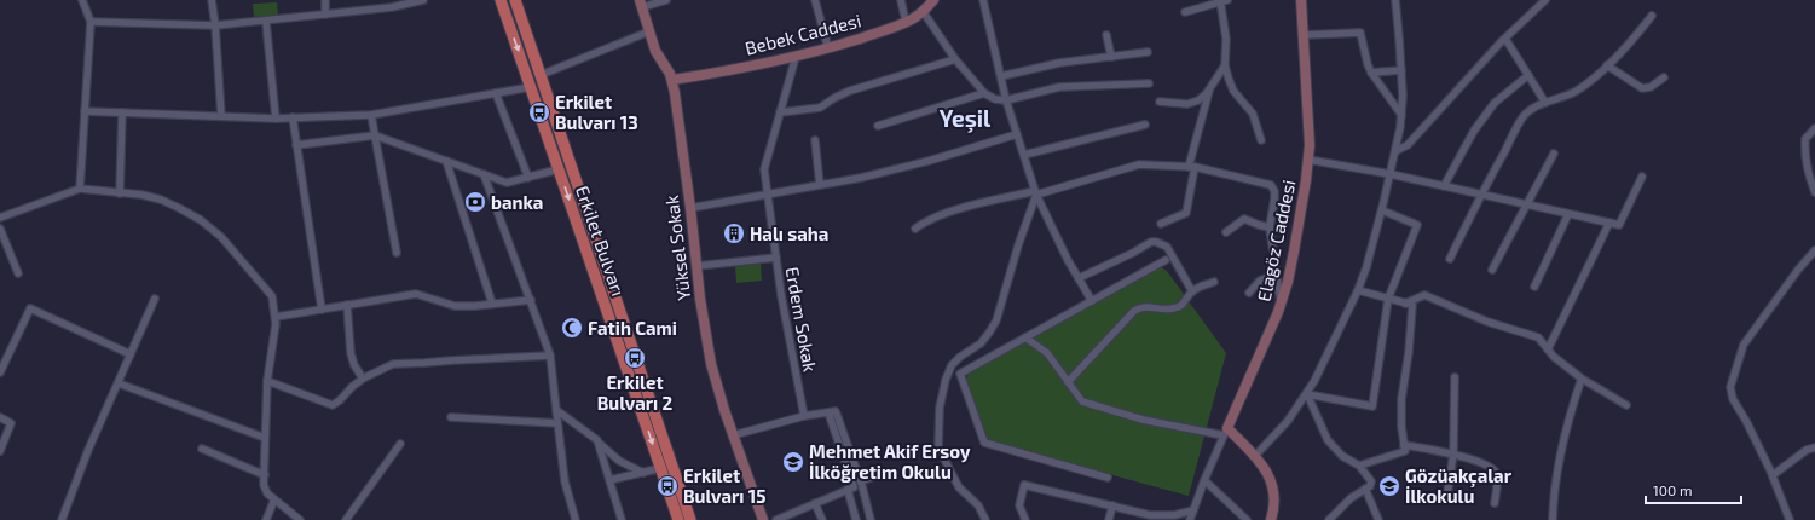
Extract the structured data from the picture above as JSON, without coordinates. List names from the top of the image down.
{
  "streets": {
    "main road": ["Erkilet Bulvarı"],
    "street": [
      "Bebek Caddesi",
      "Elagöz Caddesi",
      "Yüksel Sokak",
      "Erdem Sokak"
    ]
  },
  "crossings": [
    ["Bebek Caddesi", "Yüksel Sokak"],
    ["Bebek Caddesi", "Erdem Sokak"]
  ],
  "districts": ["Yeşil"],
  "places": {
    "bus stop": ["Erkilet Bulvarı 13", "Erkilet Bulvarı 2", "Erkilet Bulvarı 15"],
    "bank": ["banka"],
    "building": ["Halı saha"],
    "mosque": ["Fatih Cami"],
    "school or university": ["Mehmet Akif Ersoy İlköğretim Okulu", "Gözüakçalar İlkokulu"]
  },
  "scale_bar": "100 m"
}
